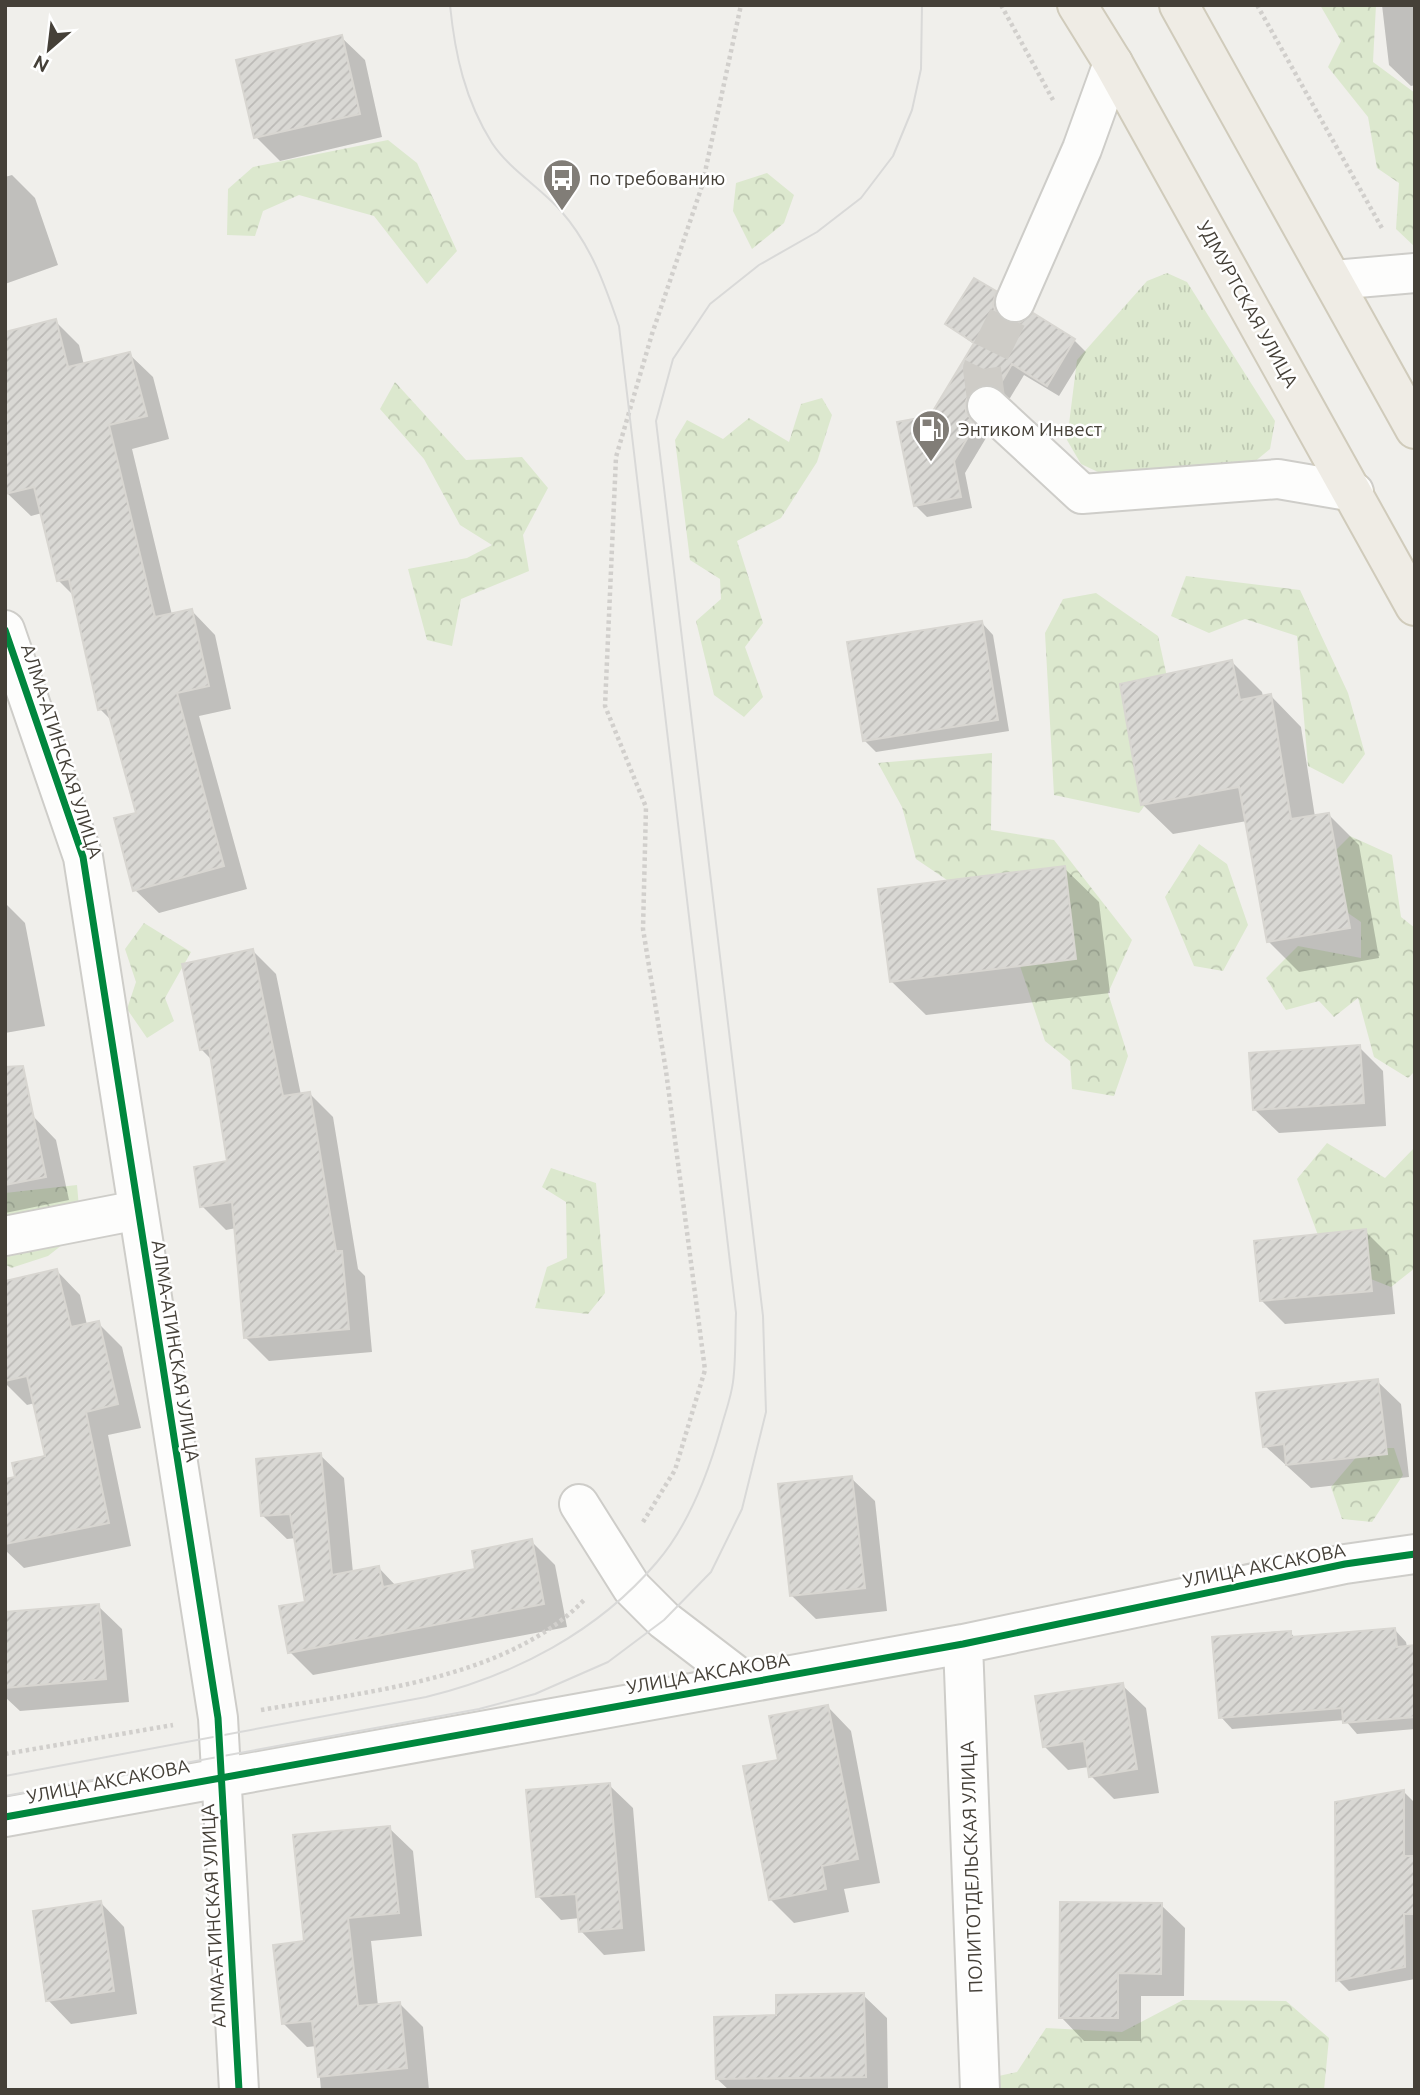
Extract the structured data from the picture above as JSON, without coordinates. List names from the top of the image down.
{
  "streets": {
    "main road": ["УДМУРТСКАЯ УЛИЦА"],
    "street": ["АЛМА-АТИНСКАЯ УЛИЦА", "УЛИЦА АКСАКОВА", "ПОЛИТОТДЕЛЬСКАЯ УЛИЦА"]
  },
  "crossings": [
    ["АЛМА-АТИНСКАЯ УЛИЦА", "УЛИЦА АКСАКОВА"],
    ["УЛИЦА АКСАКОВА", "ПОЛИТОТДЕЛЬСКАЯ УЛИЦА"]
  ],
  "places": {
    "bus stop": ["по требованию"],
    "fuel station": ["Энтиком Инвест"]
  },
  "north": "bottom left"
}
